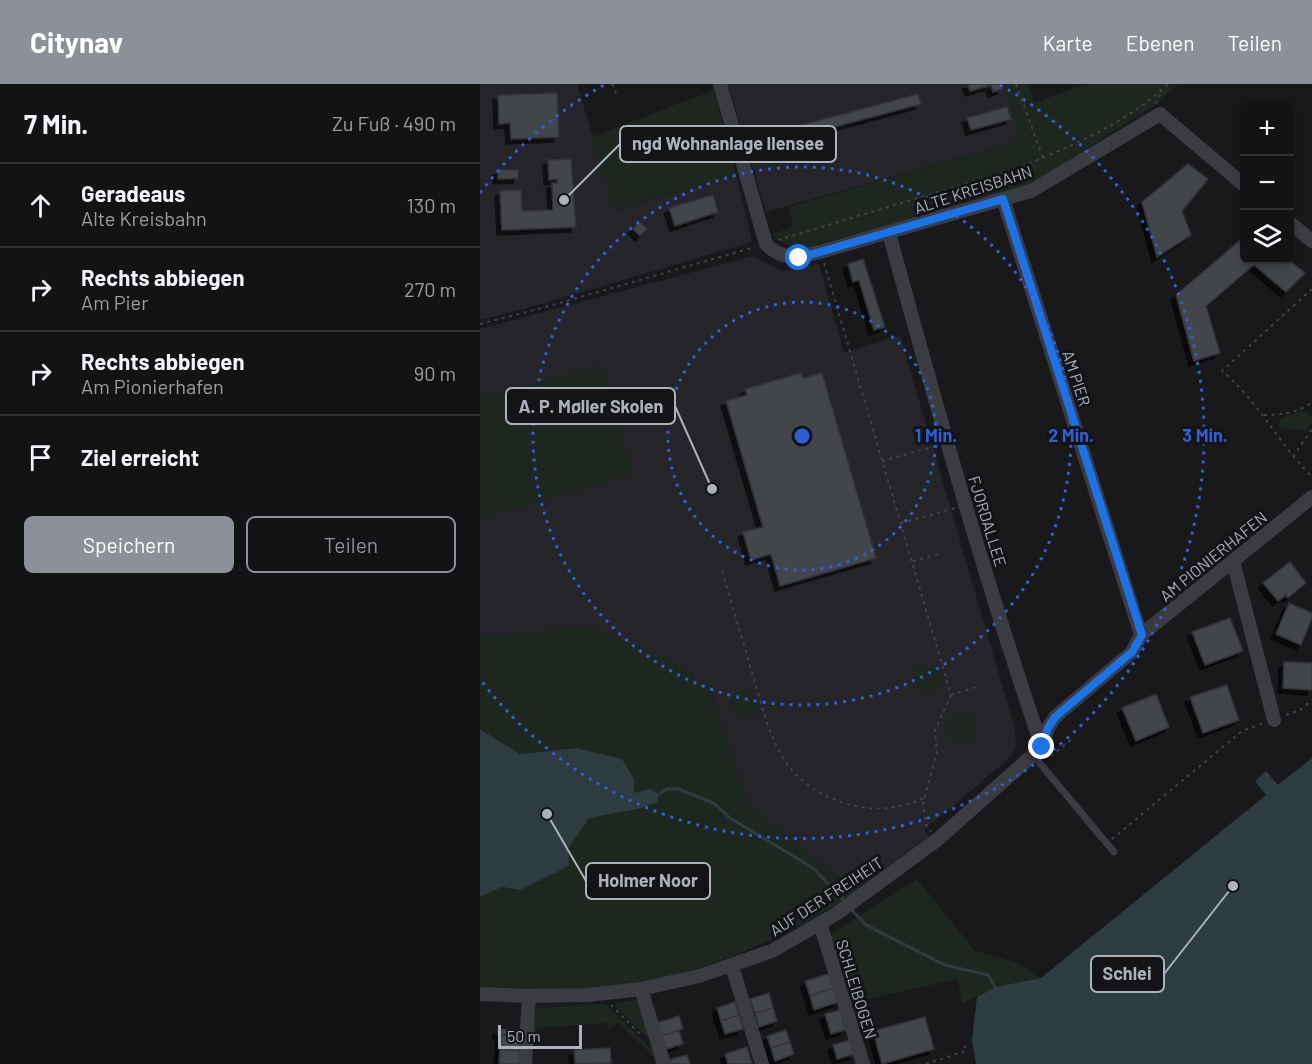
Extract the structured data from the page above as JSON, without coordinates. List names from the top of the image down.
{
  "streets": {
    "street": [
      "ALTE KREISBAHN",
      "AM PIER",
      "FJORDALLEE",
      "AM PIONIERHAFEN",
      "AUF DER FREIHEIT",
      "SCHLEIBOGEN"
    ]
  },
  "crossings": [
    ["ALTE KREISBAHN", "AM PIER"],
    ["ALTE KREISBAHN", "FJORDALLEE"],
    ["AM PIER", "AM PIONIERHAFEN"],
    ["FJORDALLEE", "AM PIONIERHAFEN"],
    ["FJORDALLEE", "AUF DER FREIHEIT"],
    ["AM PIONIERHAFEN", "AUF DER FREIHEIT"],
    ["AUF DER FREIHEIT", "SCHLEIBOGEN"]
  ],
  "places": [
    "ngd Wohnanlage Ilensee",
    "A. P. Møller Skolen",
    "Holmer Noor",
    "Schlei"
  ],
  "scale_bar": "50 m",
  "page": {
    "header": "Citynav",
    "nav": ["Karte", "Ebenen", "Teilen"],
    "heading": ["7 Min.", "Zu Fuß · 490 m"],
    "map_buttons": ["+", "−"],
    "list": [
      ["Geradeaus", "Alte Kreisbahn", "130 m"],
      ["Rechts abbiegen", "Am Pier", "270 m"],
      ["Rechts abbiegen", "Am Pionierhafen", "90 m"],
      "Ziel erreicht"
    ],
    "buttons": ["Speichern", "Teilen"],
    "scale": "50 m"
  },
  "rings": ["1 Min.", "2 Min.", "3 Min."]
}
